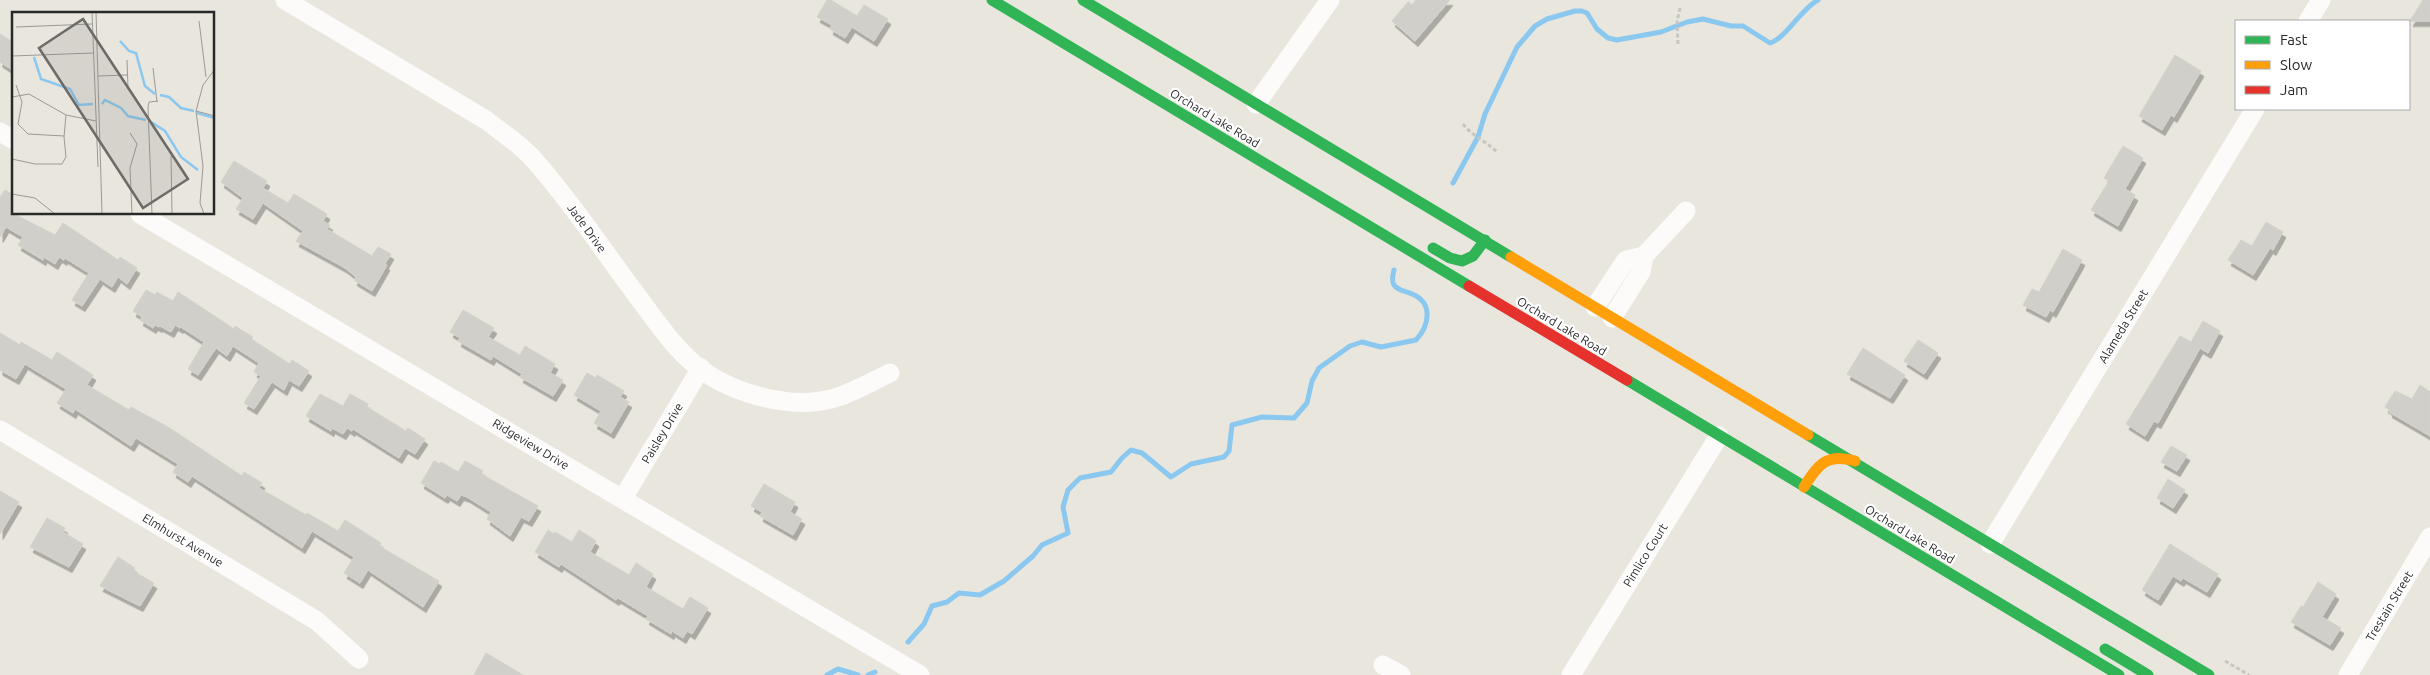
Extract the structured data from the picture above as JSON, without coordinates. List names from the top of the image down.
{
  "streets": {
    "main road": ["Orchard Lake Road"],
    "street": [
      "Jade Drive",
      "Alameda Street",
      "Paisley Drive",
      "Ridgeview Drive",
      "Elmhurst Avenue",
      "Pimlico Court",
      "Trestain Street"
    ]
  },
  "crossings": [
    ["Orchard Lake Road", "Pimlico Court"],
    ["Jade Drive", "Paisley Drive"],
    ["Paisley Drive", "Ridgeview Drive"]
  ],
  "legend": ["Fast", "Slow", "Jam"]
}
